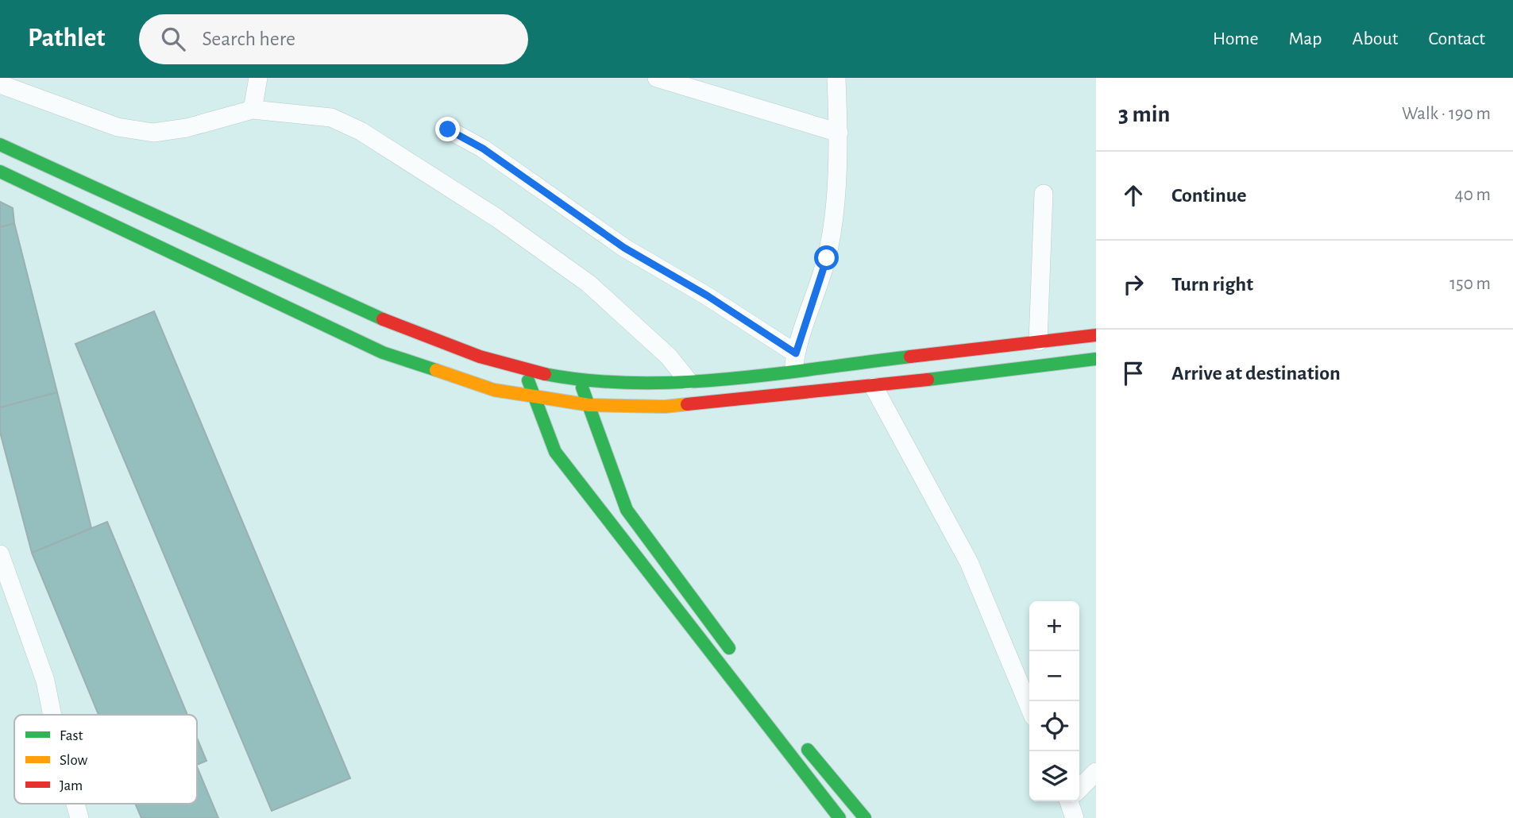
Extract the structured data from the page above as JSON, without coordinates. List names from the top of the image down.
{
  "legend": ["Fast", "Slow", "Jam"],
  "page": {
    "header": "Pathlet",
    "search": "Search here",
    "nav": [
      "Home",
      "Map",
      "About",
      "Contact"
    ],
    "heading": ["3 min", "Walk · 190 m"],
    "list": [
      ["Continue", "40 m"],
      ["Turn right", "150 m"],
      "Arrive at destination"
    ],
    "map_buttons": ["+", "−"]
  }
}
